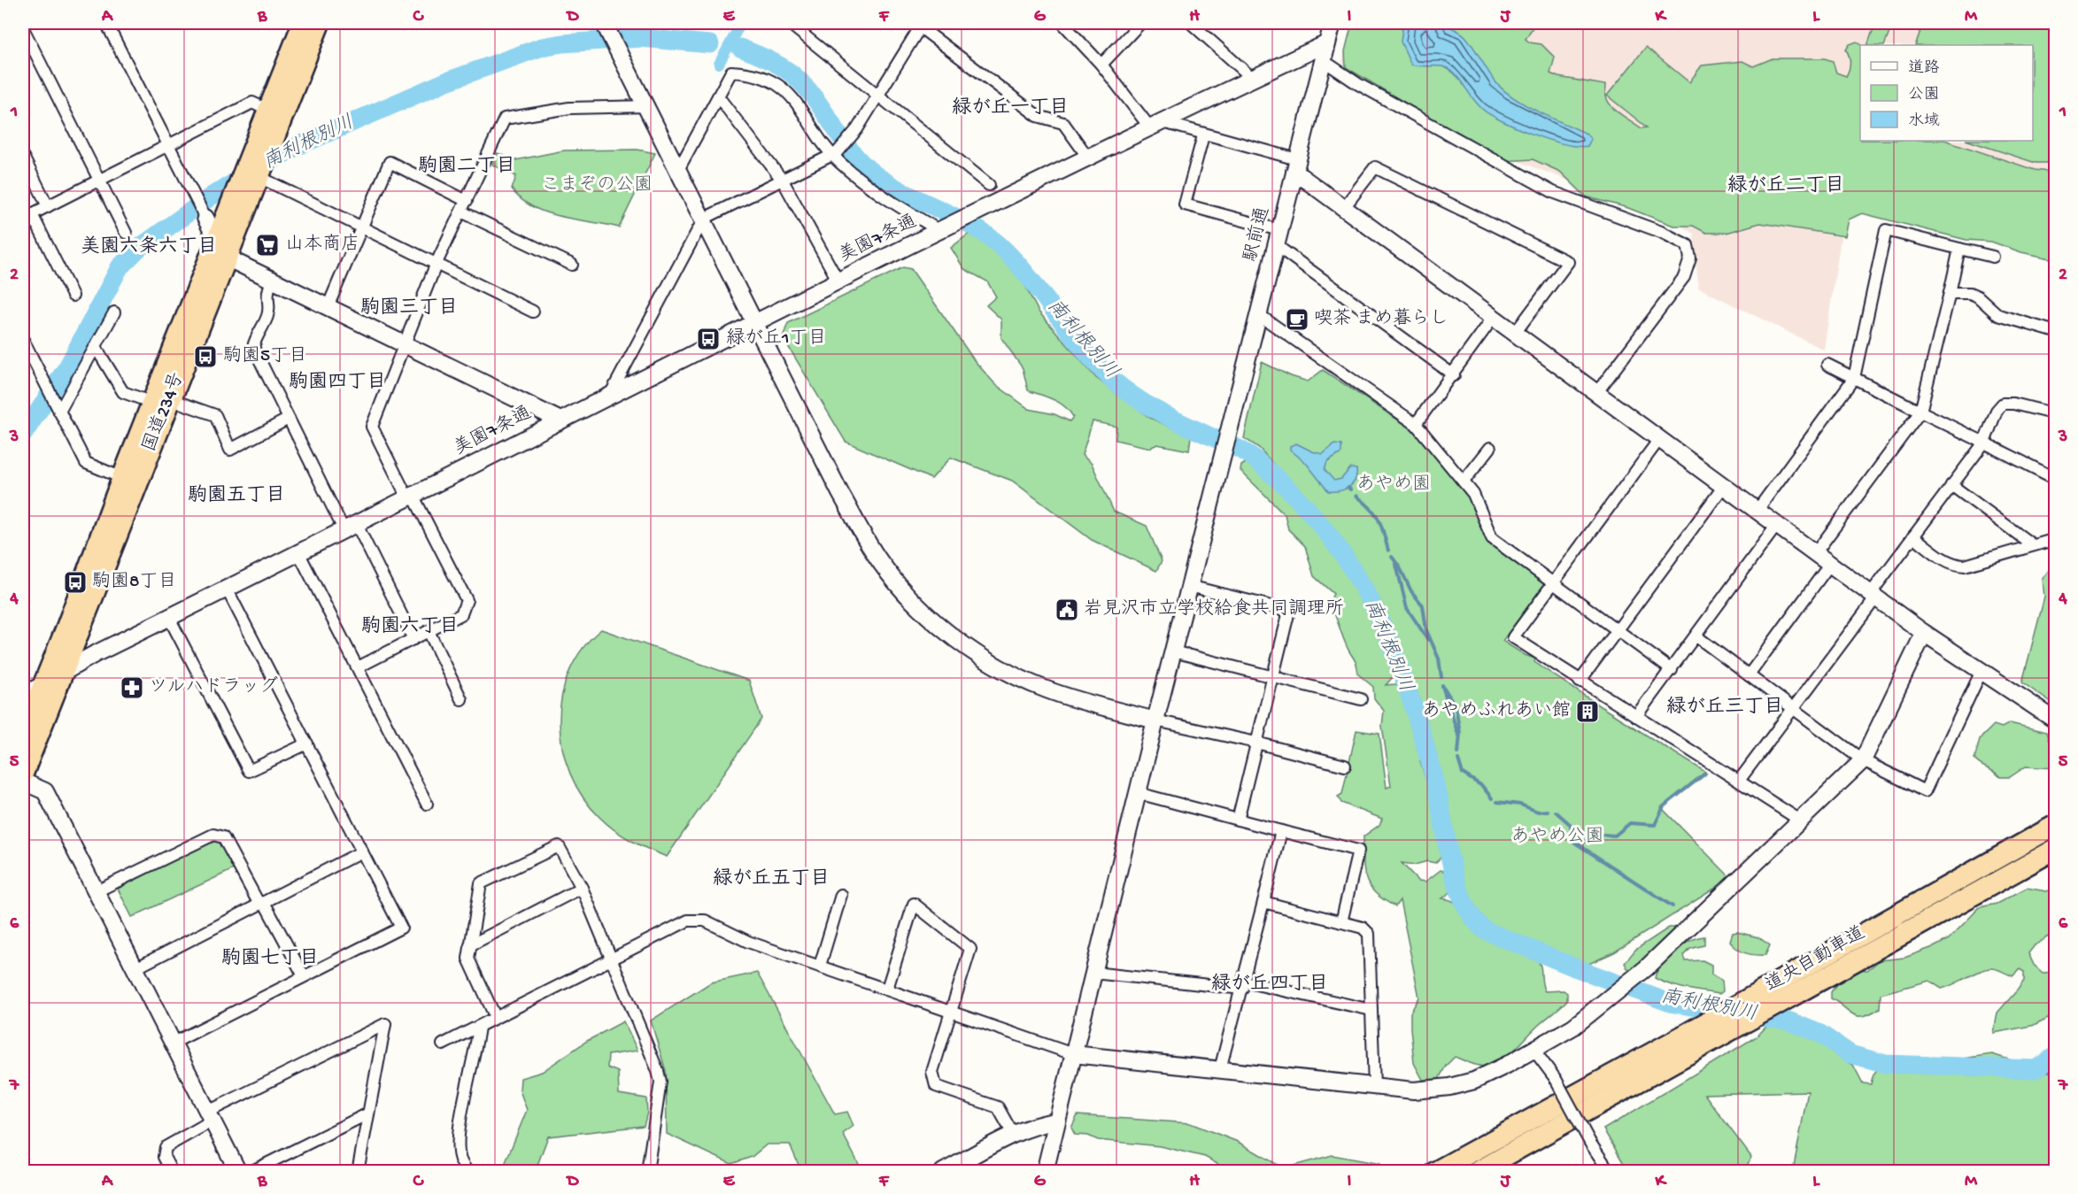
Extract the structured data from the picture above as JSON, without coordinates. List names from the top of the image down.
{
  "streets": {
    "highway": ["国道234号", "道央自動車道"],
    "street": ["駅前通", "美園7条通"]
  },
  "crossings": [
    ["駅前通", "美園7条通"],
    ["美園7条通", "国道234号"]
  ],
  "districts": [
    "緑が丘一丁目",
    "駒園二丁目",
    "緑が丘二丁目",
    "美園六条六丁目",
    "駒園三丁目",
    "駒園四丁目",
    "駒園五丁目",
    "駒園六丁目",
    "緑が丘三丁目",
    "緑が丘五丁目",
    "駒園七丁目",
    "緑が丘四丁目"
  ],
  "water": ["南利根別川"],
  "parks": ["こまぞの公園", "あやめ園", "あやめ公園"],
  "places": {
    "supermarket": ["山本商店"],
    "cafe": ["喫茶 まめ暮らし"],
    "bus stop": ["緑が丘1丁目", "駒園5丁目", "駒園8丁目"],
    "public building": ["岩見沢市立学校給食共同調理所"],
    "pharmacy": ["ツルハドラッグ"],
    "building": ["あやめふれあい館"]
  },
  "legend": ["道路", "公園", "水域"],
  "grid": {
    "columns": [
      "A",
      "B",
      "C",
      "D",
      "E",
      "F",
      "G",
      "H",
      "I",
      "J",
      "K",
      "L",
      "M"
    ],
    "rows": [
      "1",
      "2",
      "3",
      "4",
      "5",
      "6",
      "7"
    ]
  }
}
